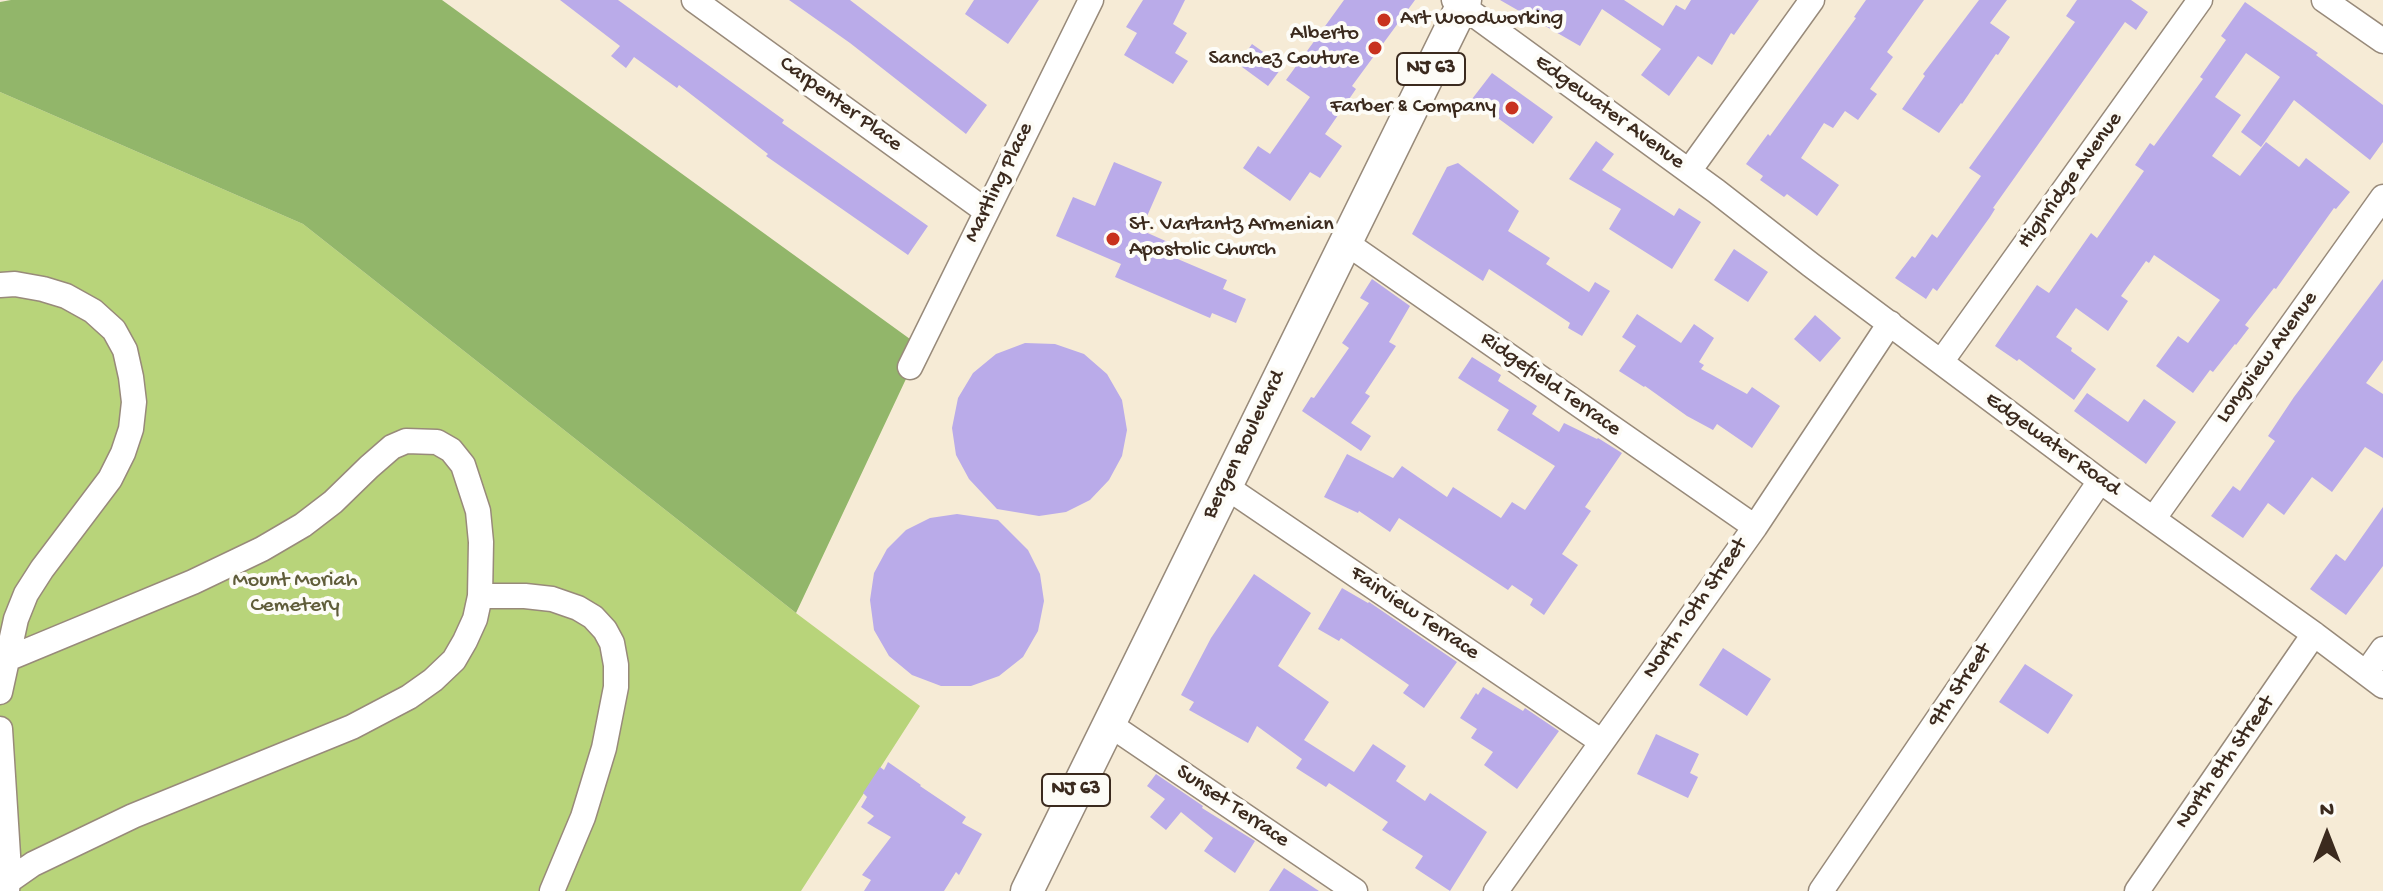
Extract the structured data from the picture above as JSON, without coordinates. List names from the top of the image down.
{
  "streets": {
    "main road": ["NJ 63", "Bergen Boulevard"],
    "street": [
      "Carpenter Place",
      "Edgewater Avenue",
      "Highridge Avenue",
      "Martling Place",
      "Longview Avenue",
      "Ridgefield Terrace",
      "Edgewater Road",
      "North 10th Street",
      "Fairview Terrace",
      "9th Street",
      "North 8th Street",
      "Sunset Terrace"
    ]
  },
  "crossings": [
    ["Carpenter Place", "Martling Place"],
    ["Edgewater Avenue", "Bergen Boulevard"],
    ["Edgewater Avenue", "Edgewater Road"],
    ["Highridge Avenue", "Edgewater Road"],
    ["Longview Avenue", "Edgewater Road"],
    ["Ridgefield Terrace", "Bergen Boulevard"],
    ["Ridgefield Terrace", "North 10th Street"],
    ["Bergen Boulevard", "Fairview Terrace"],
    ["Bergen Boulevard", "Sunset Terrace"],
    ["Edgewater Road", "North 10th Street"],
    ["Edgewater Road", "9th Street"],
    ["Edgewater Road", "North 8th Street"],
    ["North 10th Street", "Fairview Terrace"]
  ],
  "parks": ["Mount Moriah Cemetery"],
  "places": [
    "Art Woodworking",
    "Alberto Sanchez Couture",
    "Farber & Company",
    "St. Vartantz Armenian Apostolic Church"
  ],
  "north": "top"
}
